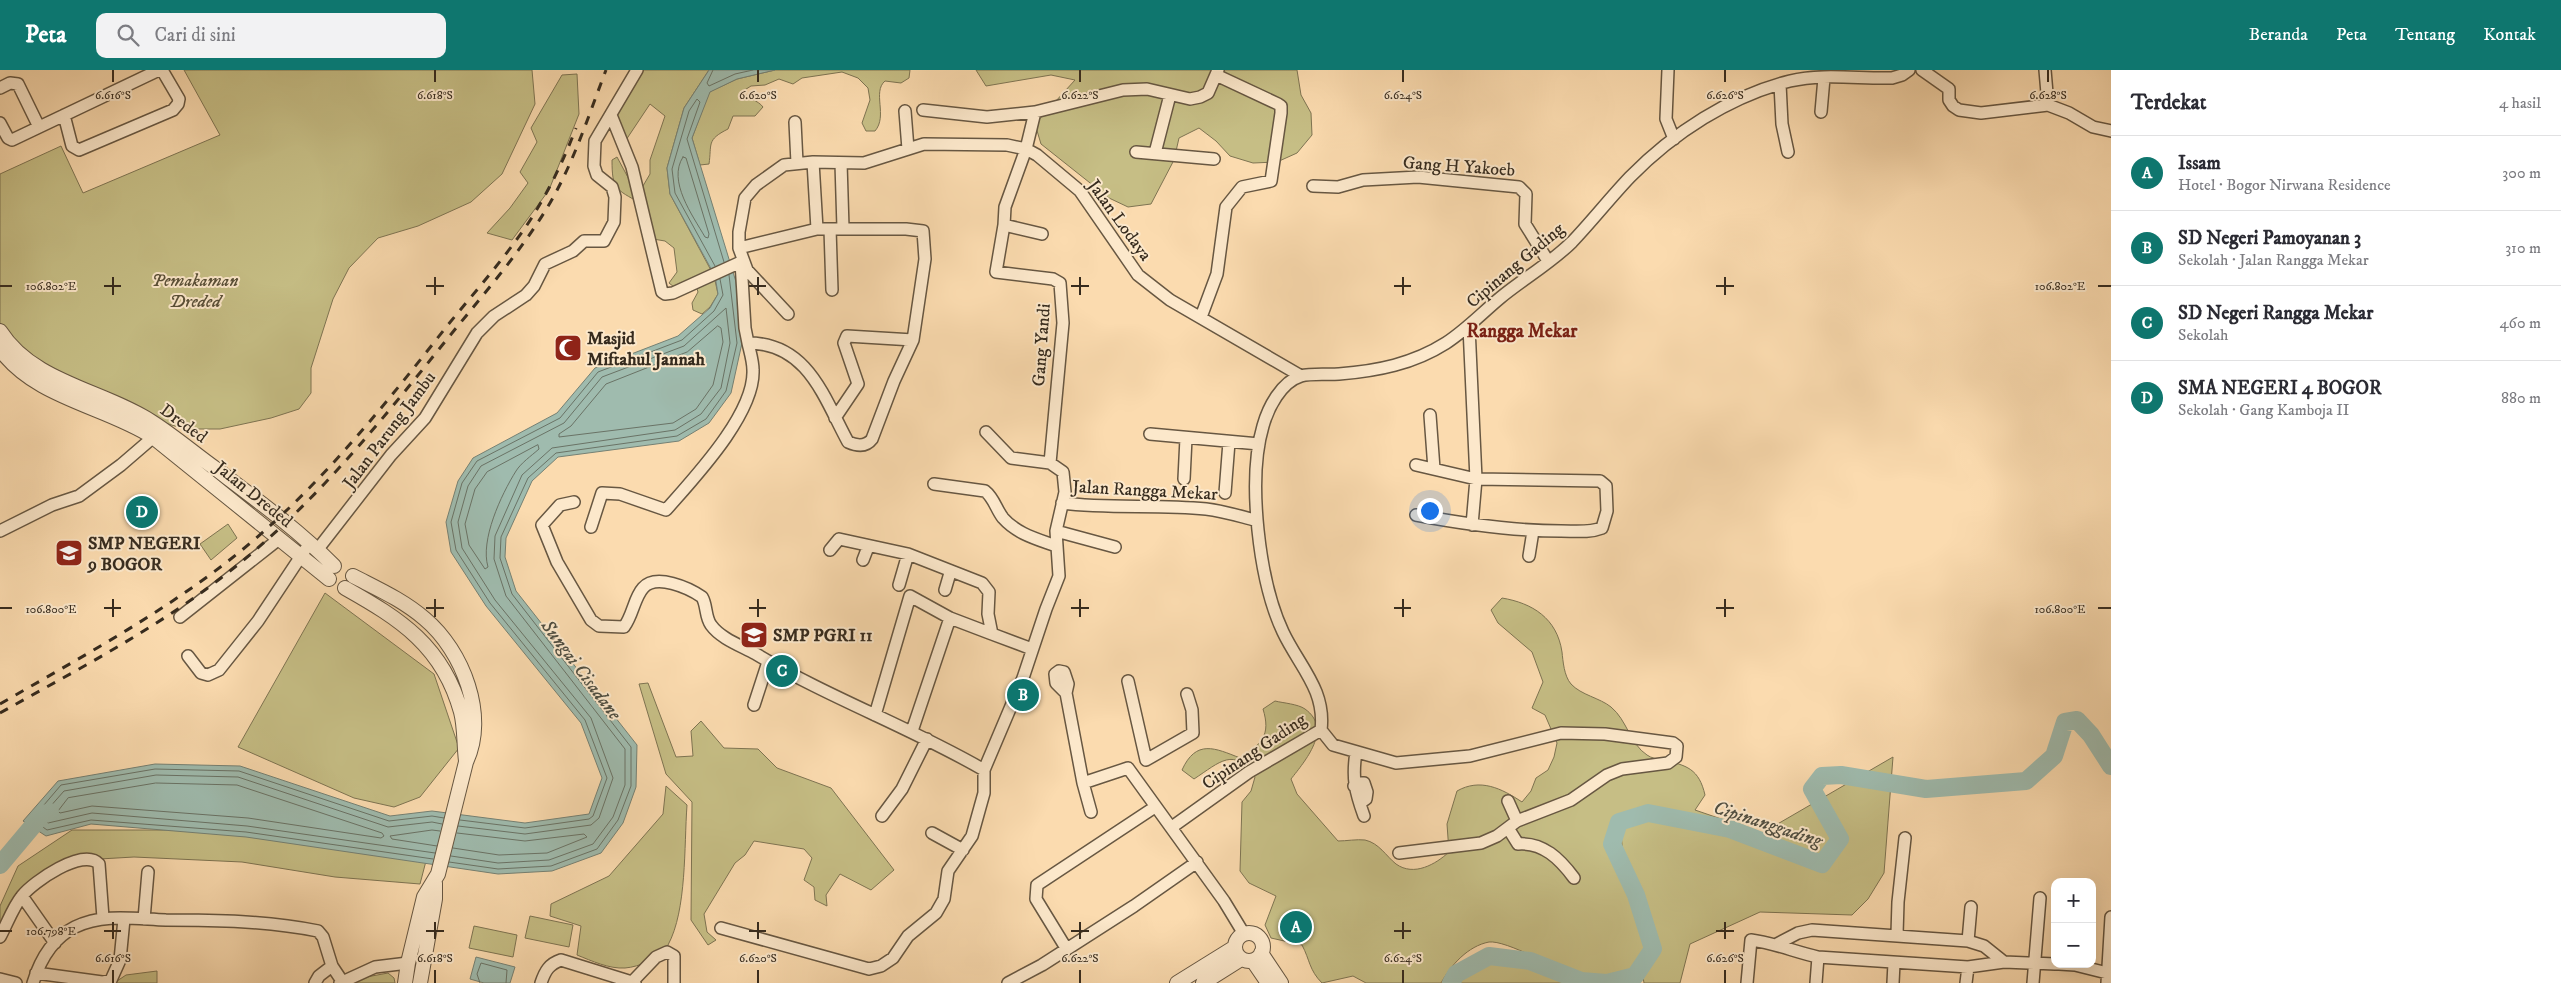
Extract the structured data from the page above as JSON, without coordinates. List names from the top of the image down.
{
  "streets": {
    "street": [
      "Gang H Yakoeb",
      "Jalan Lodaya",
      "Cipinang Gading",
      "Gang Yandi",
      "Dreded",
      "Jalan Parung Jambu",
      "Jalan Rangga Mekar",
      "Jalan Dreded"
    ]
  },
  "crossings": [
    ["Gang H Yakoeb", "Cipinang Gading"],
    ["Jalan Lodaya", "Cipinang Gading"],
    ["Cipinang Gading", "Jalan Rangga Mekar"],
    ["Gang Yandi", "Jalan Rangga Mekar"],
    ["Dreded", "Jalan Parung Jambu"],
    ["Dreded", "Jalan Dreded"],
    ["Jalan Parung Jambu", "Jalan Dreded"]
  ],
  "districts": ["Rangga Mekar"],
  "water": ["Sungai Cisadane", "Cipinanggading"],
  "parks": ["Pemakaman Dreded"],
  "places": {
    "mosque": ["Masjid Miftahul Jannah"],
    "school or university": ["SMP NEGERI 9 BOGOR", "SMP PGRI 11"]
  },
  "page": {
    "header": "Peta",
    "search": "Cari di sini",
    "nav": [
      "Beranda",
      "Peta",
      "Tentang",
      "Kontak"
    ],
    "heading": ["Terdekat", "4 hasil"],
    "list": [
      {
        "mark": "A",
        "name": "Issam",
        "note": "Hotel · Bogor Nirwana Residence",
        "value": "300 m"
      },
      {
        "mark": "B",
        "name": "SD Negeri Pamoyanan 3",
        "note": "Sekolah · Jalan Rangga Mekar",
        "value": "310 m"
      },
      {
        "mark": "C",
        "name": "SD Negeri Rangga Mekar",
        "note": "Sekolah",
        "value": "460 m"
      },
      {
        "mark": "D",
        "name": "SMA NEGERI 4 BOGOR",
        "note": "Sekolah · Gang Kamboja II",
        "value": "880 m"
      }
    ],
    "pins": [
      "D",
      "C",
      "B",
      "A"
    ],
    "map_buttons": ["+", "−"]
  },
  "coordinates": [
    "6.616°S",
    "6.618°S",
    "6.620°S",
    "6.622°S",
    "6.624°S",
    "6.626°S",
    "6.628°S",
    "106.802°E",
    "106.800°E",
    "106.798°E"
  ]
}
